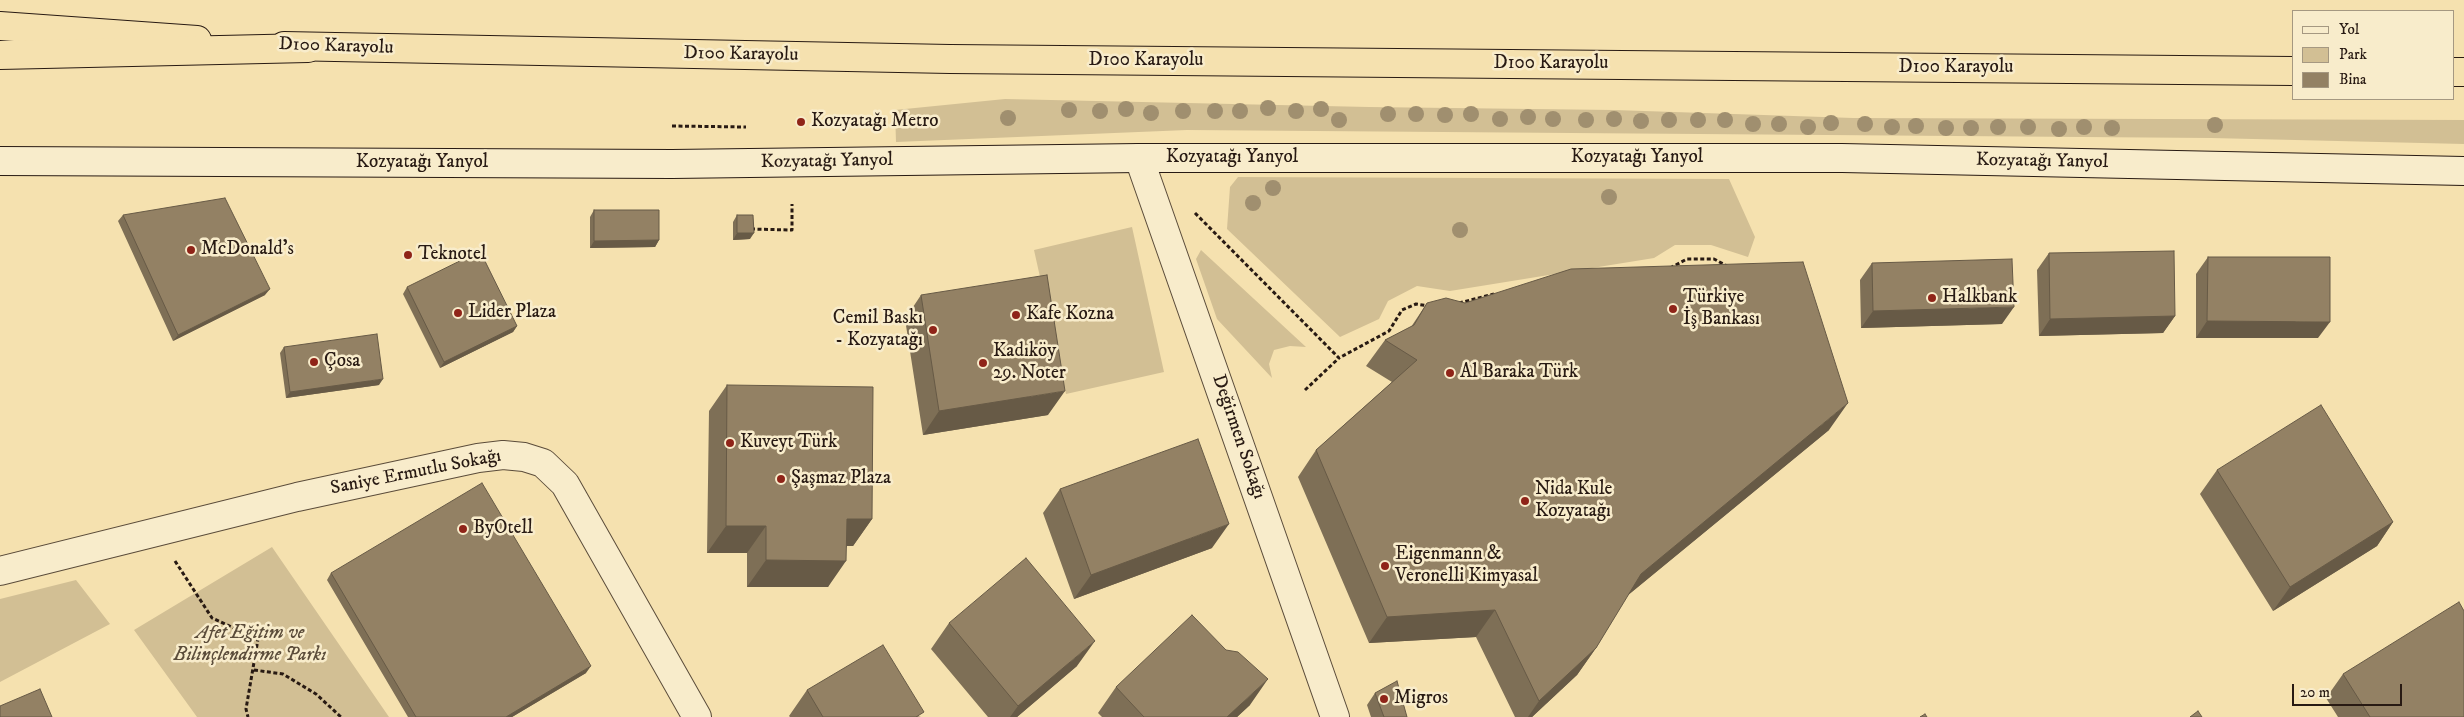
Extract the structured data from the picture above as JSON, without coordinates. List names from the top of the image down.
{
  "streets": {
    "highway": ["D100 Karayolu"],
    "main road": ["Kozyatağı Yanyol", "Değirmen Sokağı", "Saniye Ermutlu Sokağı"]
  },
  "crossings": [
    ["Kozyatağı Yanyol", "Değirmen Sokağı"]
  ],
  "parks": ["Afet Eğitim ve Bilinçlendirme Parkı"],
  "places": [
    "Kozyatağı Metro",
    "McDonald's",
    "Teknotel",
    "Halkbank",
    "Türkiye İş Bankası",
    "Lider Plaza",
    "Kafe Kozna",
    "Cemil Baskı - Kozyatağı",
    "Çosa",
    "Kadıköy 29. Noter",
    "Al Baraka Türk",
    "Kuveyt Türk",
    "Şaşmaz Plaza",
    "Nida Kule Kozyatağı",
    "ByOtell",
    "Eigenmann & Veronelli Kimyasal",
    "Migros"
  ],
  "legend": ["Yol", "Park", "Bina"],
  "scale_bar": "20 m"
}
